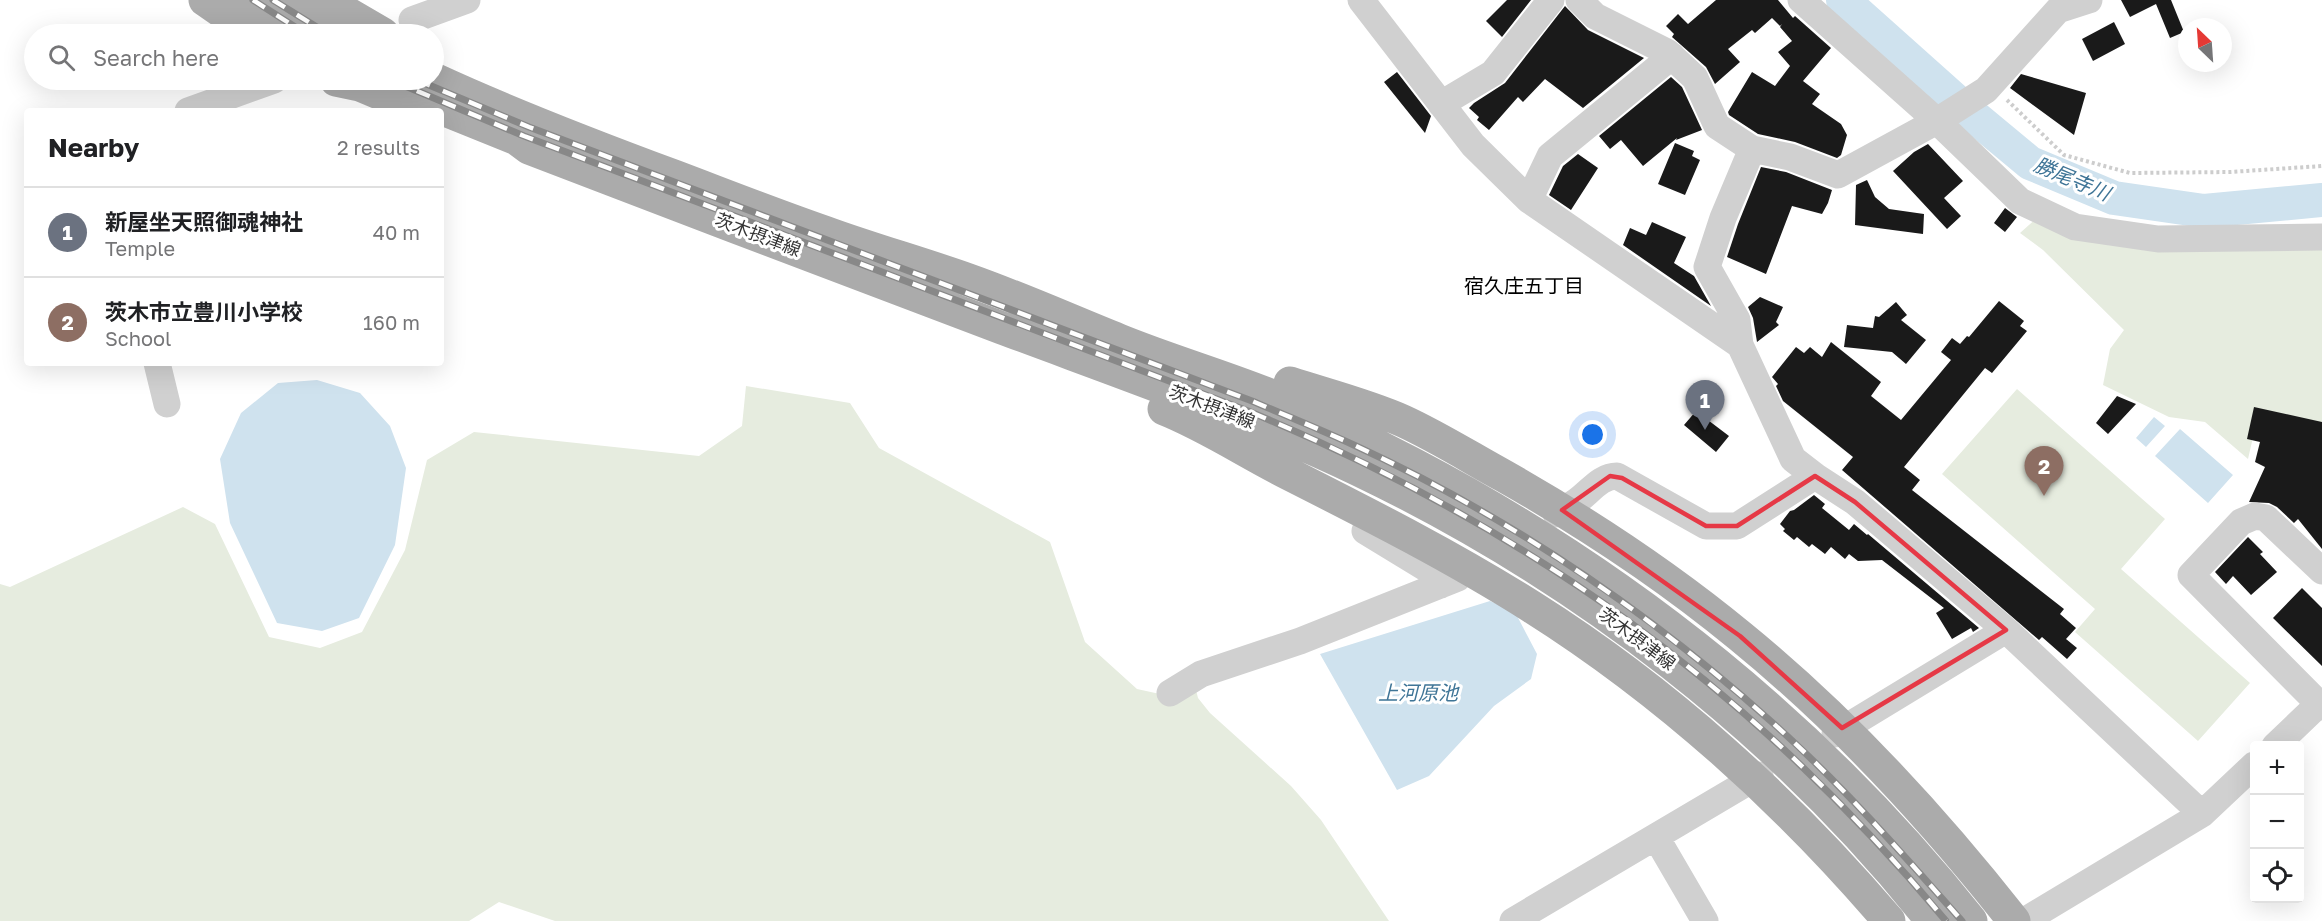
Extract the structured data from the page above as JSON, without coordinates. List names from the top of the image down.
{
  "streets": {
    "main road": ["茨木摂津線"]
  },
  "districts": ["宿久庄五丁目"],
  "water": ["勝尾寺川", "上河原池"],
  "north": "top left",
  "page": {
    "search": "Search here",
    "heading": ["Nearby", "2 results"],
    "list": [
      {
        "mark": "1",
        "name": "新屋坐天照御魂神社",
        "note": "Temple",
        "value": "40 m"
      },
      {
        "mark": "2",
        "name": "茨木市立豊川小学校",
        "note": "School",
        "value": "160 m"
      }
    ],
    "pins": ["1", "2"],
    "map_buttons": ["+", "−"]
  }
}
